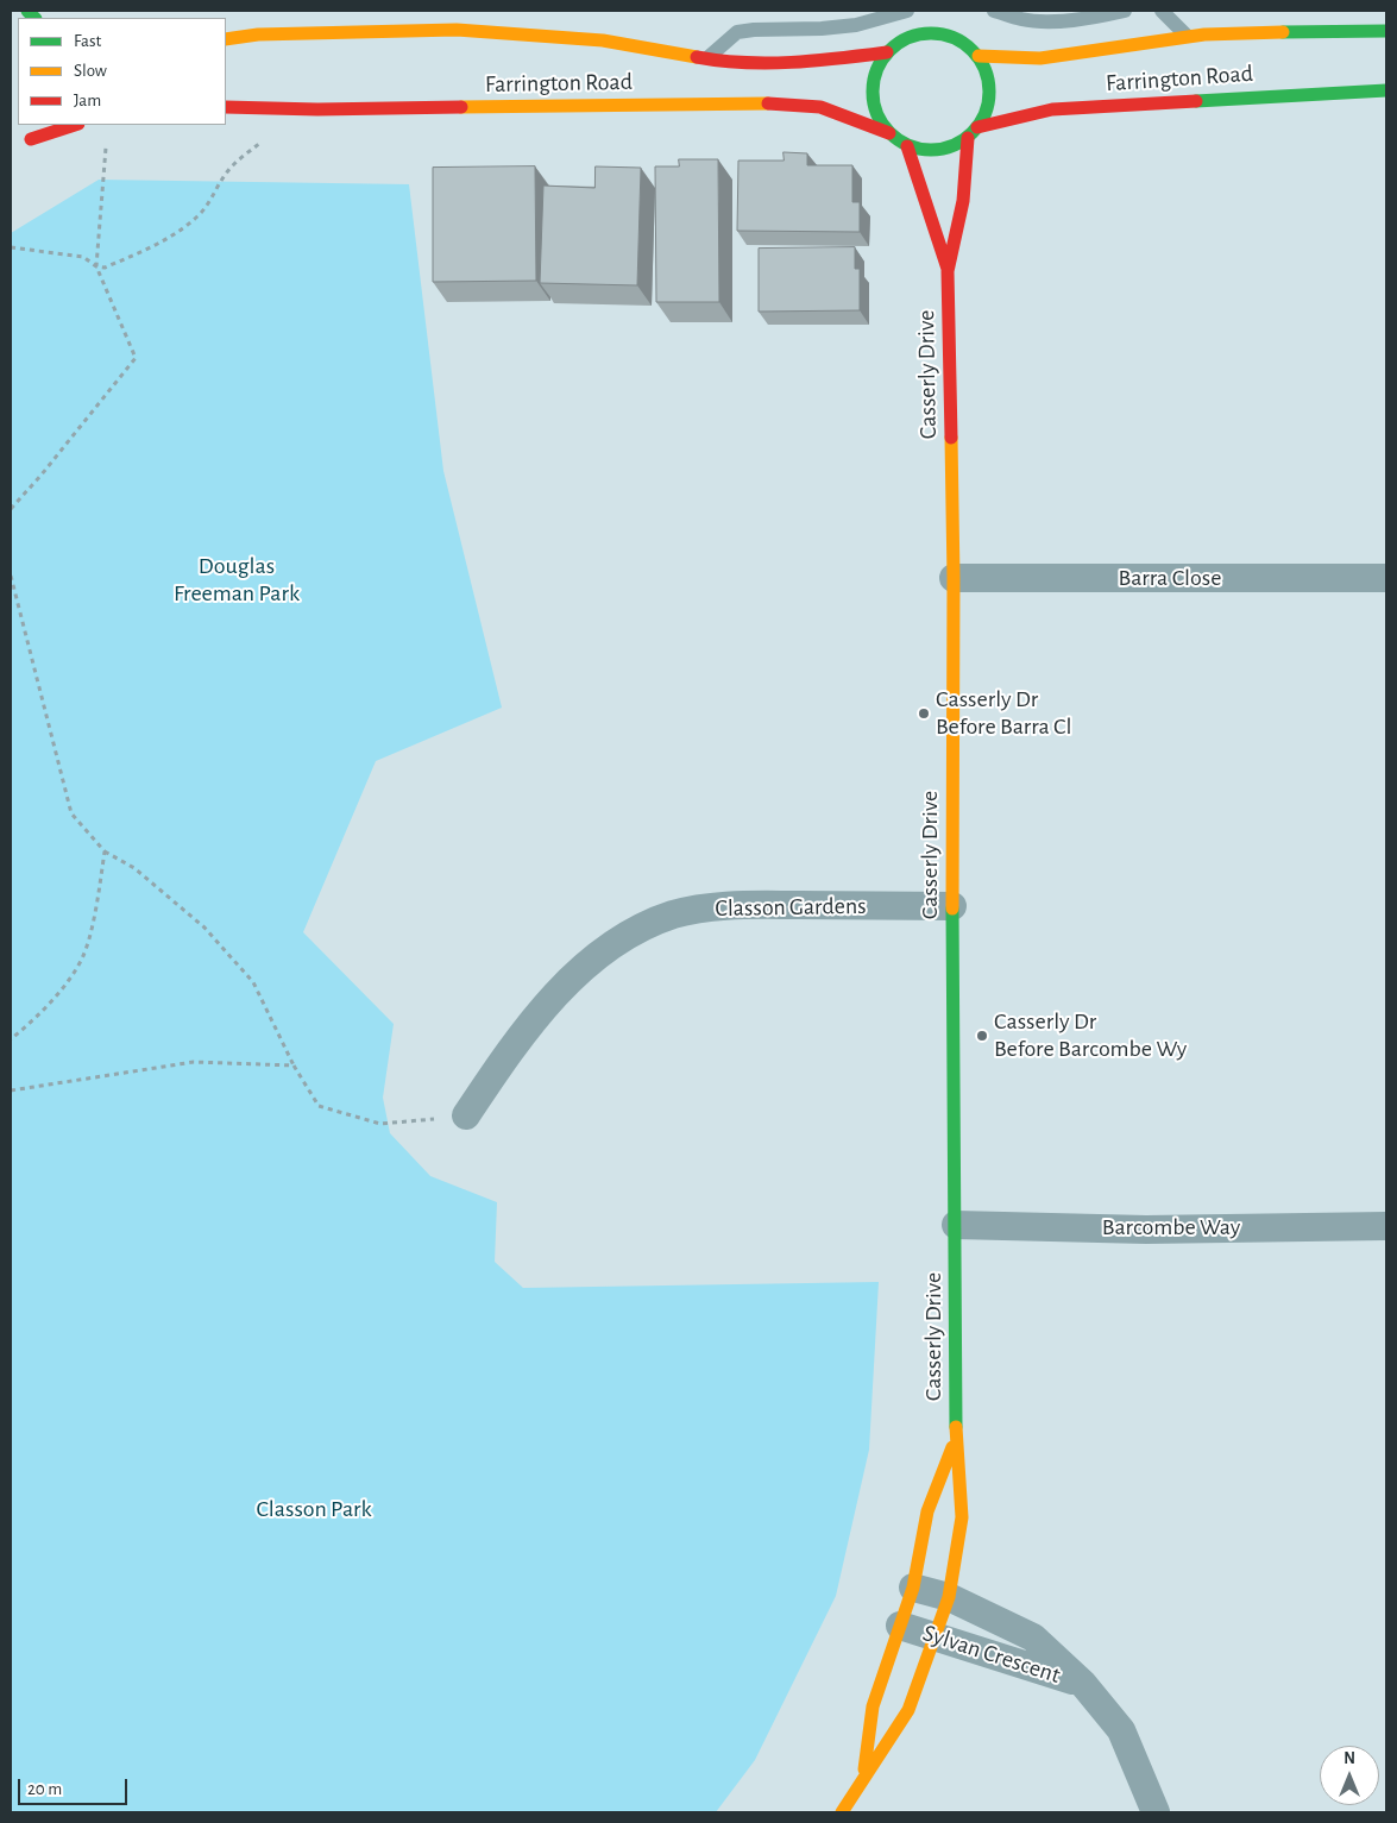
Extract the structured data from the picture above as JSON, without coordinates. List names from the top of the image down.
{
  "streets": {
    "main road": ["Farrington Road", "Casserly Drive"],
    "street": [
      "Barra Close",
      "Classon Gardens",
      "Barcombe Way",
      "Sylvan Crescent"
    ]
  },
  "crossings": [
    ["Farrington Road", "Casserly Drive"],
    ["Casserly Drive", "Barra Close"],
    ["Casserly Drive", "Classon Gardens"],
    ["Casserly Drive", "Barcombe Way"],
    ["Casserly Drive", "Sylvan Crescent"]
  ],
  "parks": ["Douglas Freeman Park", "Classon Park"],
  "places": ["Casserly Dr Before Barra Cl", "Casserly Dr Before Barcombe Wy"],
  "legend": ["Fast", "Slow", "Jam"],
  "scale_bar": "20 m",
  "north": "top"
}
